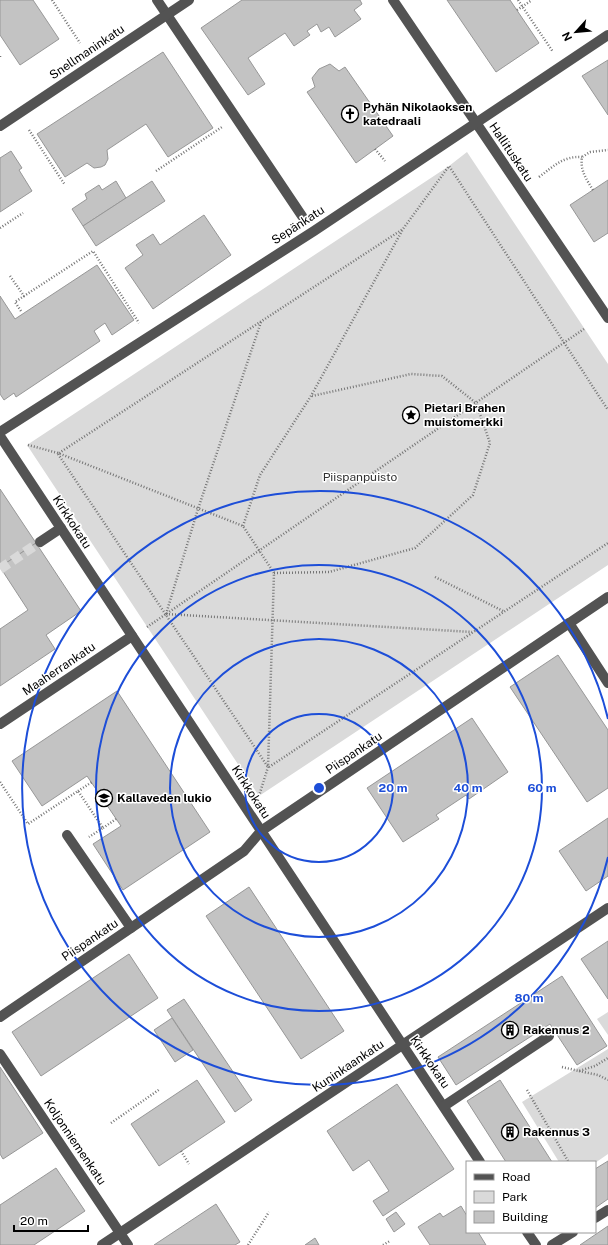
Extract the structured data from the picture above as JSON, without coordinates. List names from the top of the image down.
{
  "streets": {
    "street": [
      "Snellmaninkatu",
      "Hallituskatu",
      "Sepänkatu",
      "Kirkkokatu",
      "Maaherrankatu",
      "Piispankatu",
      "Kuninkaankatu",
      "Koljonniemenkatu"
    ]
  },
  "crossings": [
    ["Hallituskatu", "Sepänkatu"],
    ["Kirkkokatu", "Maaherrankatu"],
    ["Kirkkokatu", "Piispankatu"],
    ["Kirkkokatu", "Kuninkaankatu"],
    ["Kuninkaankatu", "Koljonniemenkatu"]
  ],
  "parks": ["Piispanpuisto"],
  "places": {
    "church": ["Pyhän Nikolaoksen katedraali"],
    "place": ["Pietari Brahen muistomerkki"],
    "school or university": ["Kallaveden lukio"],
    "building": ["Rakennus 2", "Rakennus 3"]
  },
  "legend": ["Road", "Park", "Building"],
  "scale_bar": "20 m",
  "north": "bottom left",
  "rings": [
    "20 m",
    "40 m",
    "60 m",
    "80 m"
  ]
}
